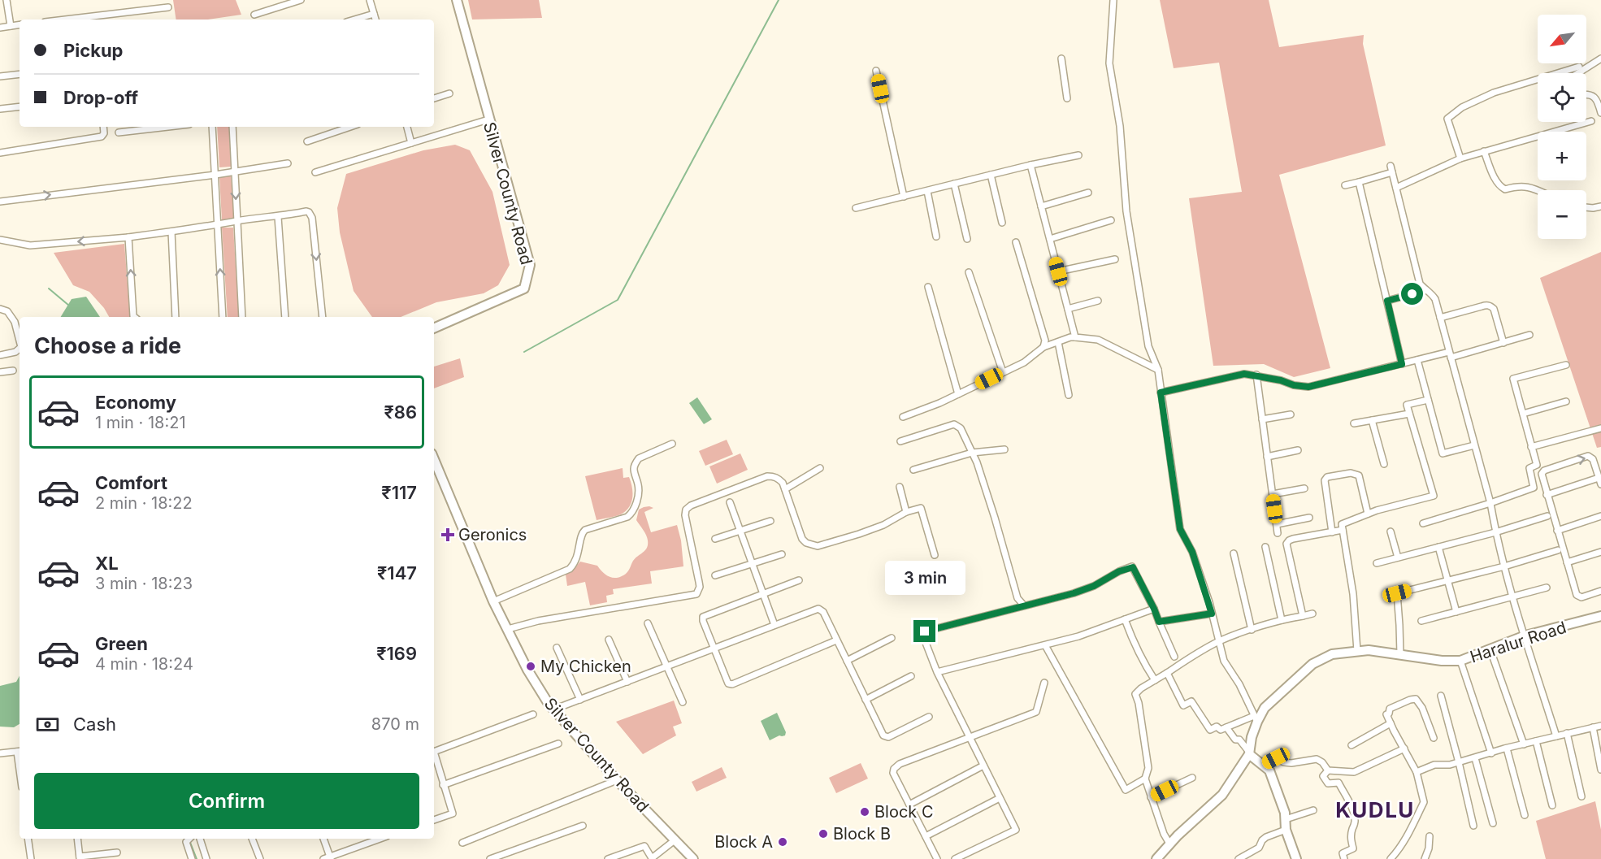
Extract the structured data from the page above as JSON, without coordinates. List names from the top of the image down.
{
  "streets": {
    "street": ["Silver County Road", "Haralur Road"]
  },
  "districts": ["KUDLU"],
  "places": {
    "health": ["Geronics"],
    "other": [
      "My Chicken",
      "Block C",
      "Block B",
      "Block A"
    ]
  },
  "north": "bottom left",
  "page": {
    "map_buttons": ["+", "−"],
    "banner": ["Pickup", "Drop-off"],
    "heading": "Choose a ride",
    "list": [
      {
        "name": "Economy",
        "note": "1 min · 18:21",
        "value": "₹86"
      },
      {
        "name": "Comfort",
        "note": "2 min · 18:22",
        "value": "₹117"
      },
      {
        "name": "XL",
        "note": "3 min · 18:23",
        "value": "₹147"
      },
      {
        "name": "Green",
        "note": "4 min · 18:24",
        "value": "₹169"
      }
    ],
    "bubble": "3 min",
    "pay": ["Cash", "870 m"],
    "buttons": "Confirm"
  }
}
